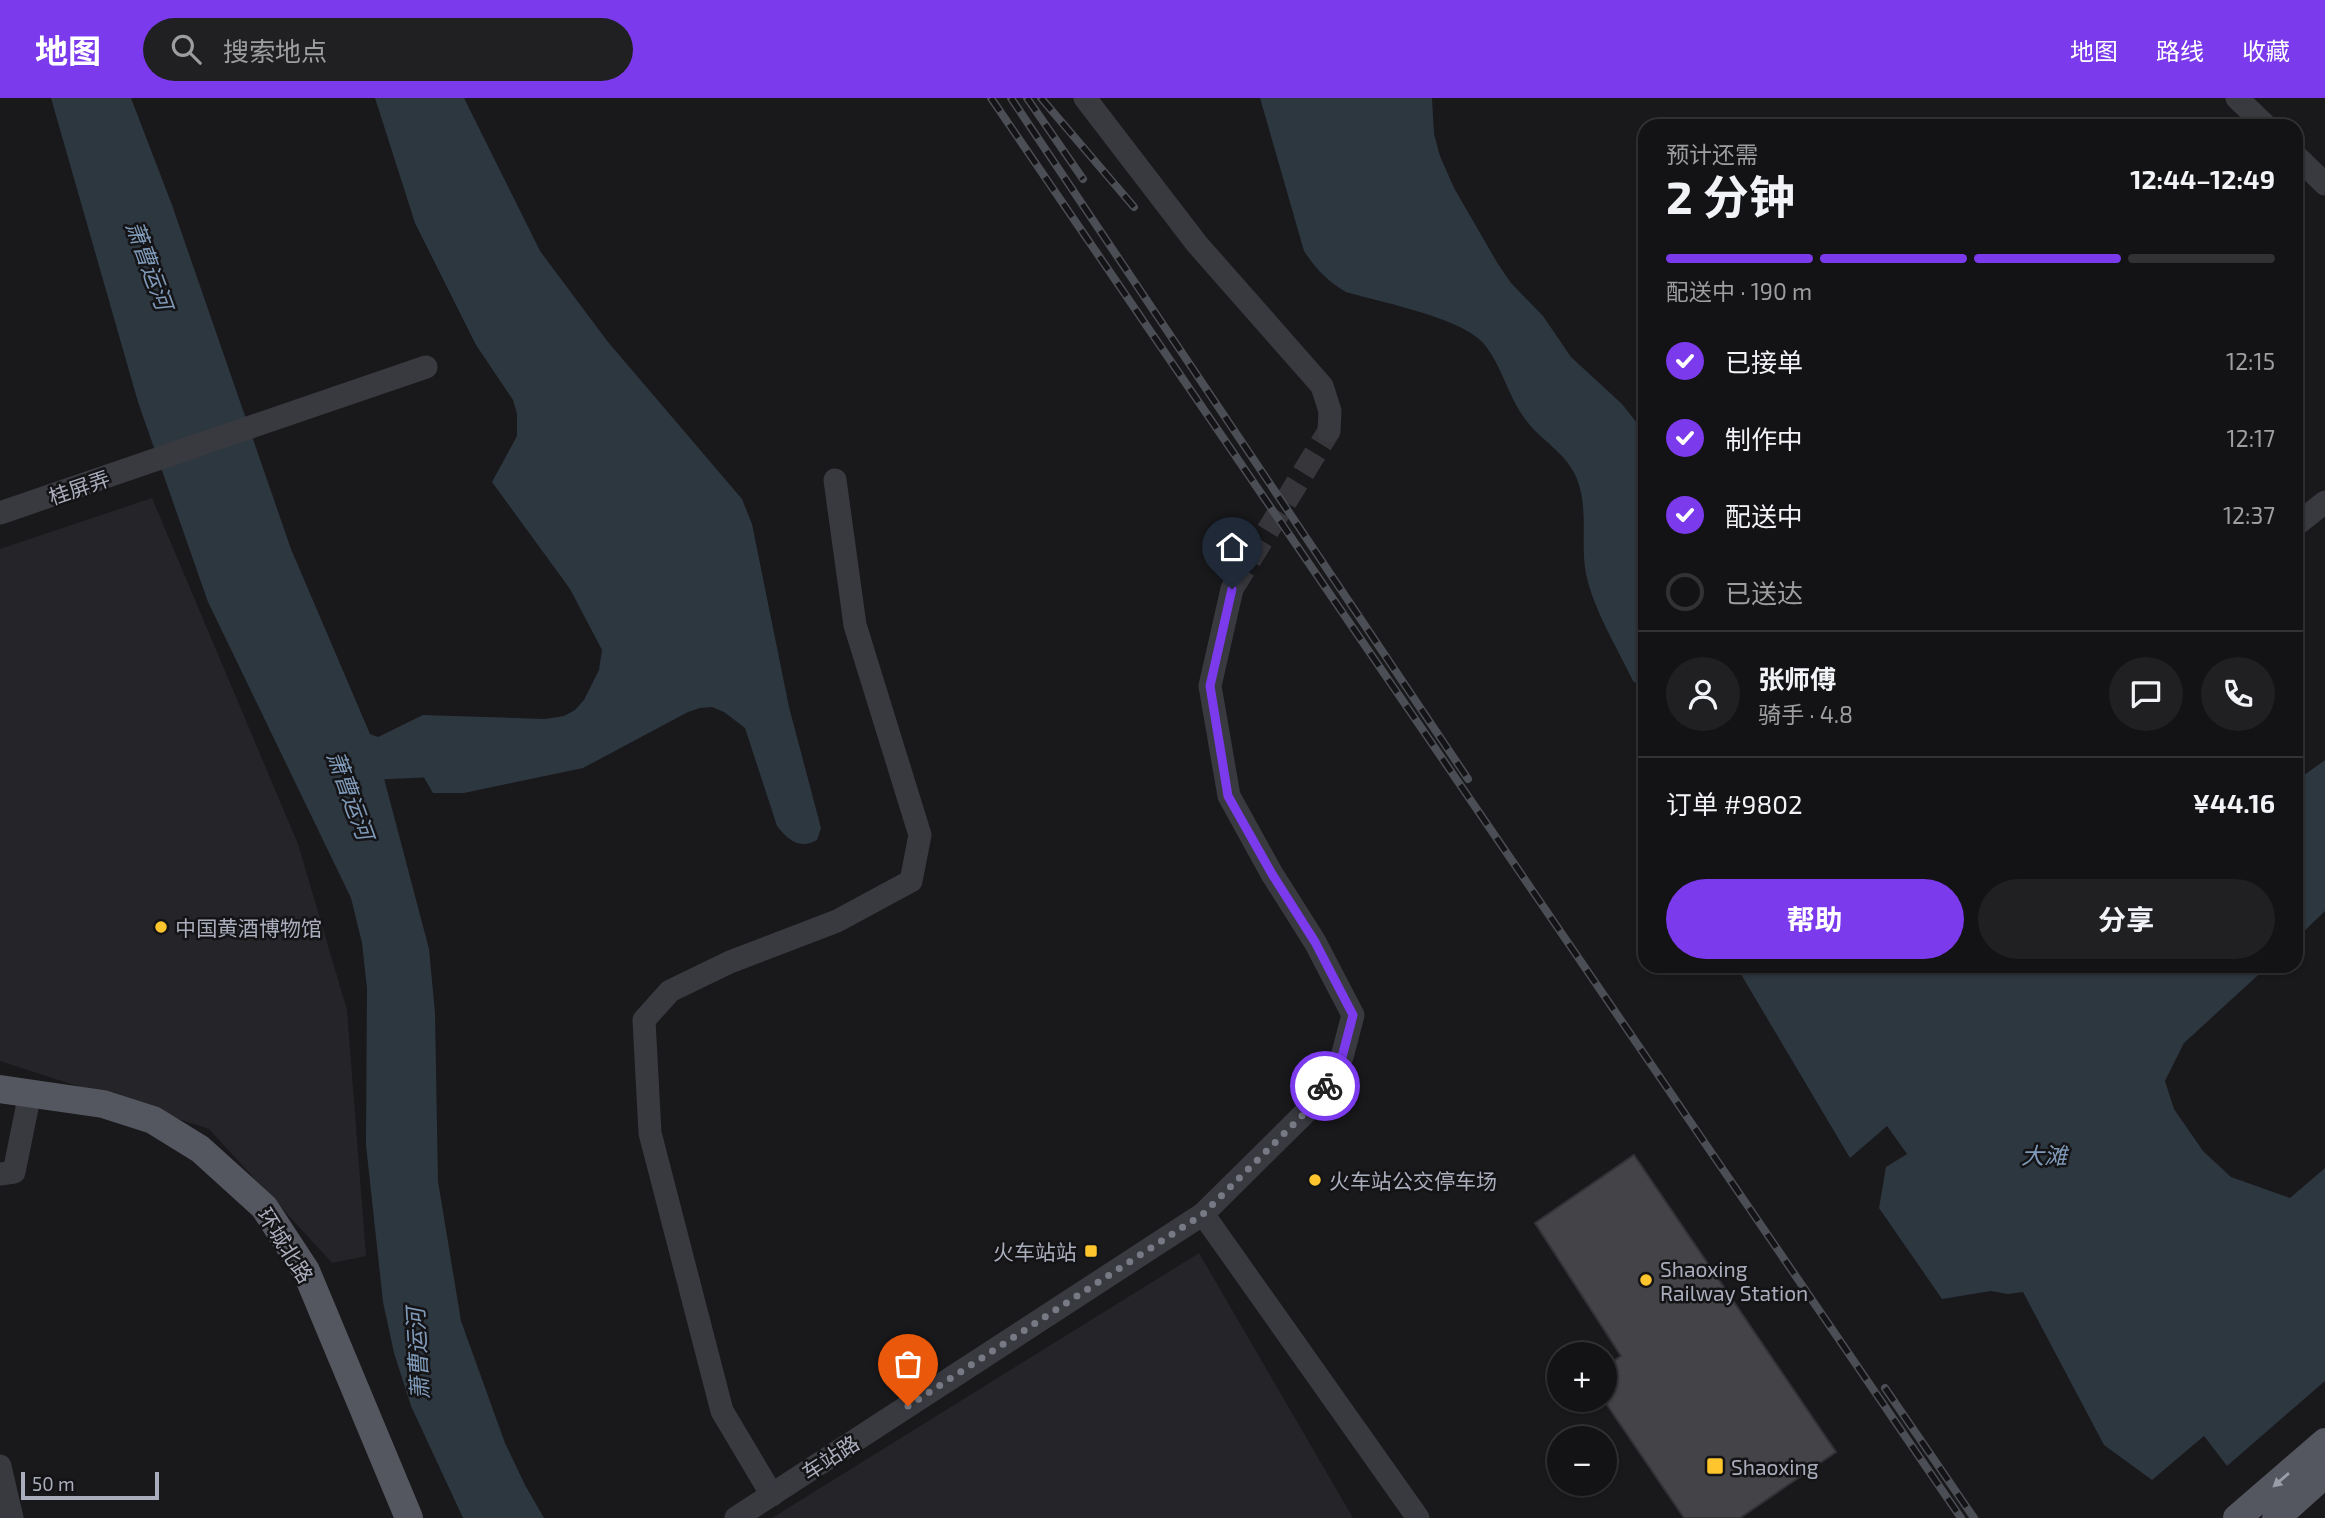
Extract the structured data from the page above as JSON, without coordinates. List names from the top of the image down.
{
  "streets": {
    "main road": ["环城北路"],
    "street": ["桂屏弄", "车站路"]
  },
  "water": ["萧曹运河", "大滩"],
  "places": {
    "other": ["中国黄酒博物馆", "火车站公交停车场", "Shaoxing Railway Station"],
    "transit": ["火车站站", "Shaoxing"]
  },
  "scale_bar": "50 m",
  "page": {
    "header": "地图",
    "search": "搜索地点",
    "nav": ["地图", "路线", "收藏"],
    "heading": ["2 分钟", "预计还需", "12:44–12:49"],
    "panel": [
      "张师傅",
      "骑手 · 4.8",
      "订单 #9802",
      "¥44.16"
    ],
    "bar": "配送中 · 190 m",
    "list": [
      ["已接单", "12:15"],
      ["制作中", "12:17"],
      ["配送中", "12:37"],
      "已送达"
    ],
    "buttons": ["帮助", "分享"],
    "map_buttons": ["+", "−"],
    "scale": "50 m"
  }
}
